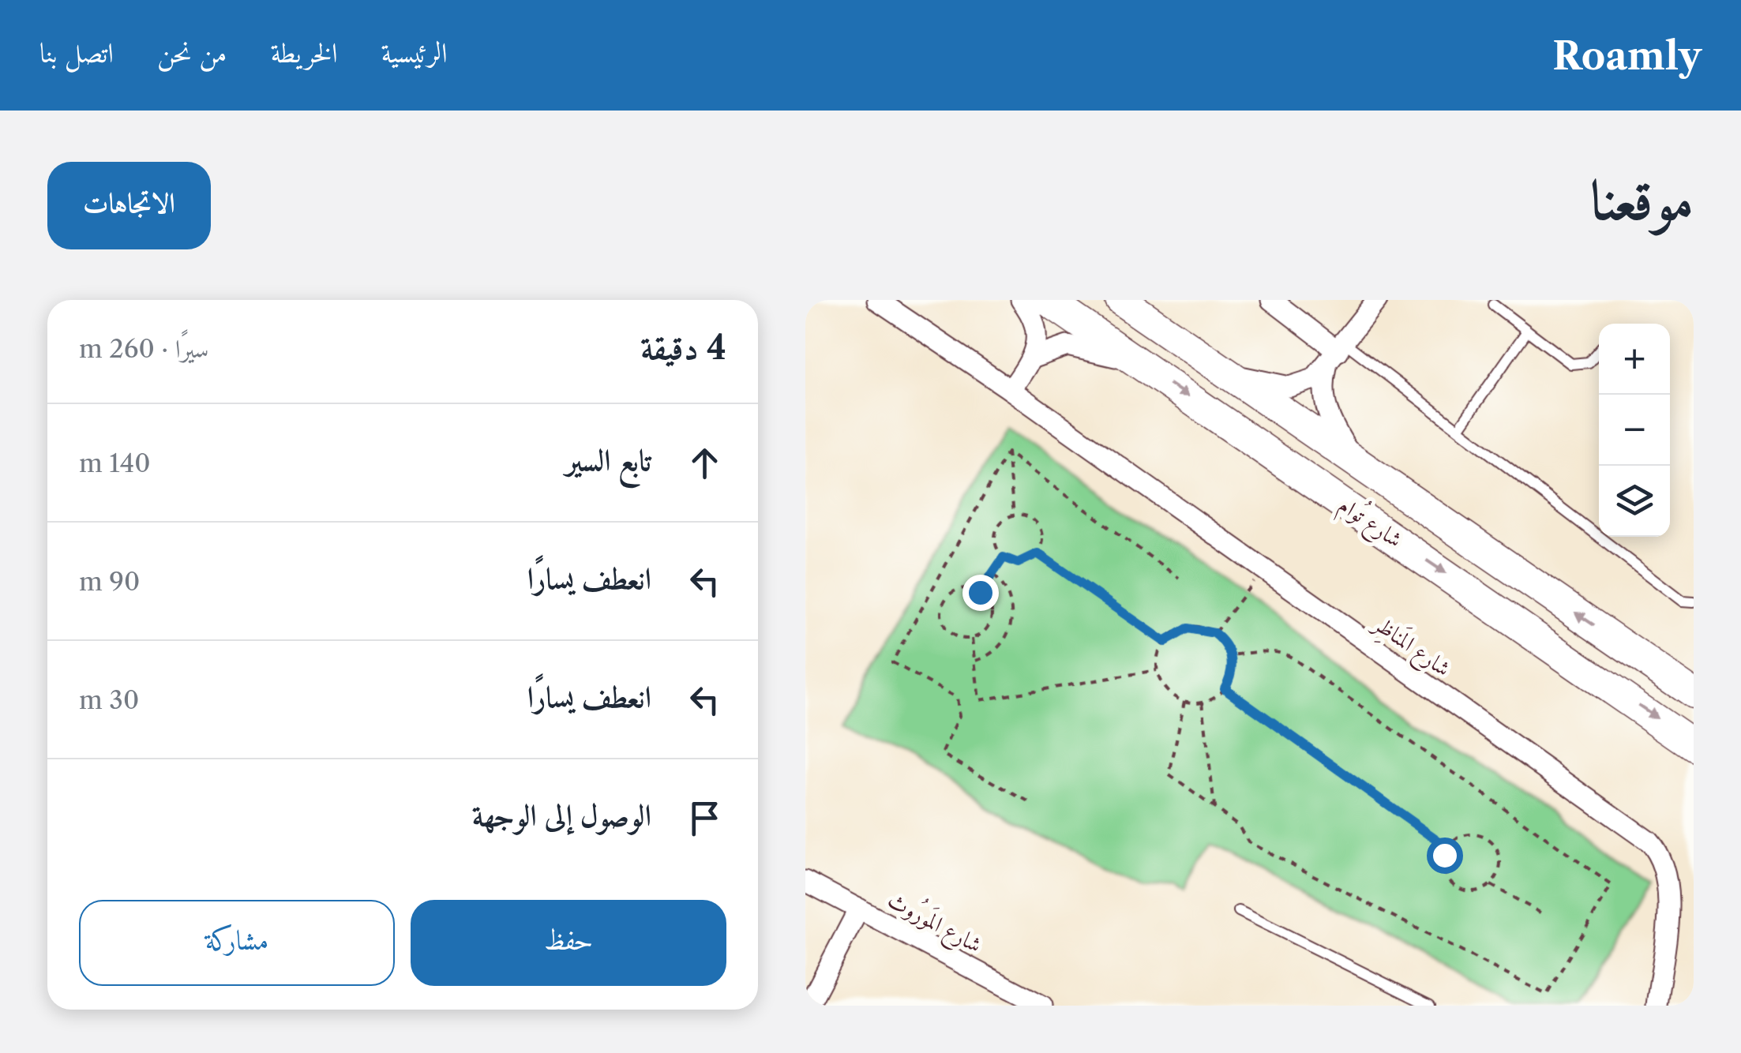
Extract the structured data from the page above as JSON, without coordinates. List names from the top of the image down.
{
  "streets": {
    "main road": ["شارع تُوام"],
    "street": ["شارع المَناظِر", "شارع المَورُوث"]
  },
  "page": {
    "header": "Roamly",
    "nav": [
      "الرئيسية",
      "الخريطة",
      "من نحن",
      "اتصل بنا"
    ],
    "title": "موقعنا",
    "buttons": [
      "الاتجاهات",
      ["حفظ", "مشاركة"]
    ],
    "heading": ["4 دقيقة", "سيرًا · 260 m"],
    "map_buttons": ["+", "−"],
    "list": [
      ["تابع السير", "140 m"],
      ["انعطف يسارًا", "90 m"],
      ["انعطف يسارًا", "30 m"],
      "الوصول إلى الوجهة"
    ]
  }
}
